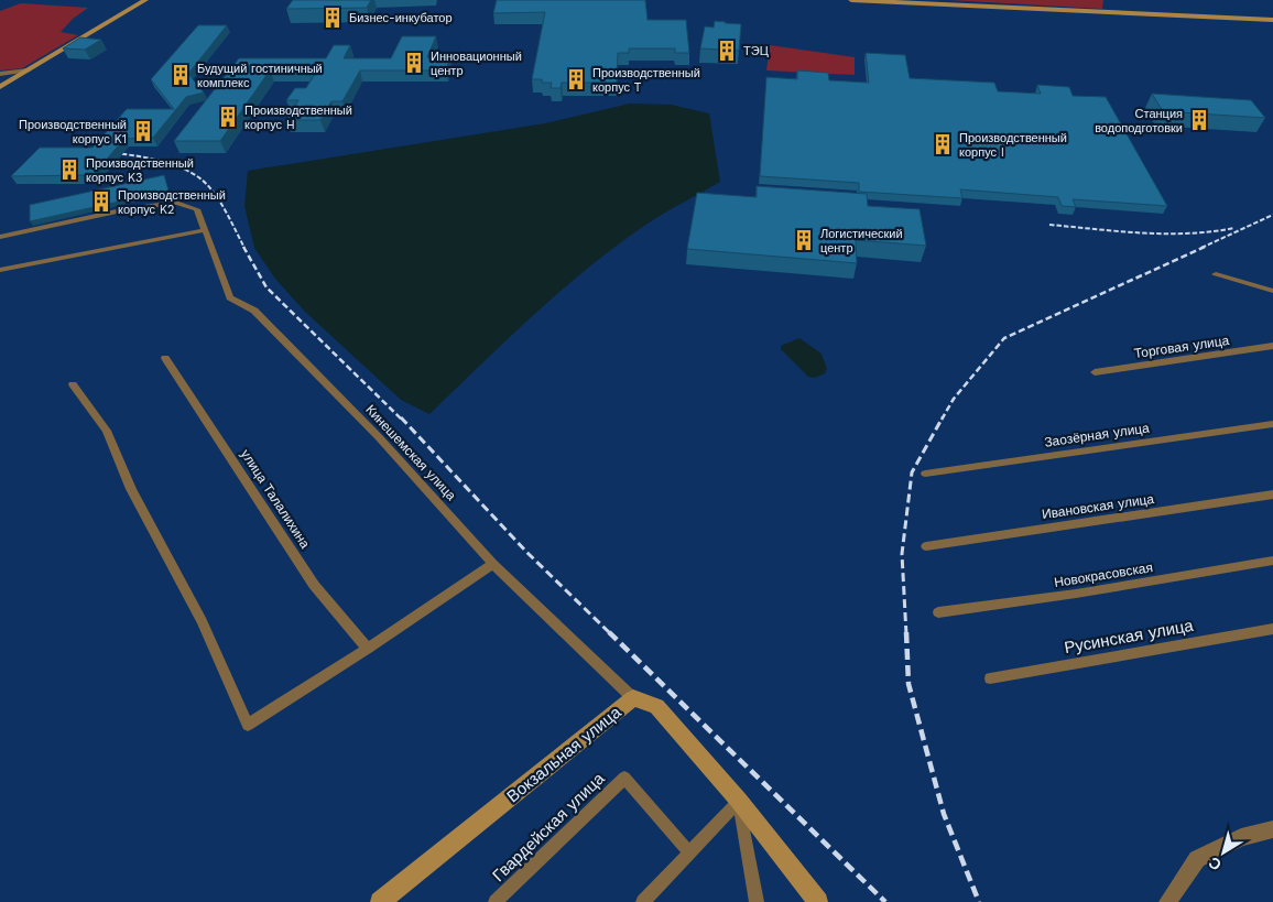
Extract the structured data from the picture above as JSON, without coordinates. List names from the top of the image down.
{
  "streets": {
    "main road": ["Вокзальная улица"],
    "street": [
      "Торговая улица",
      "Заозёрная улица",
      "Кинешемская улица",
      "улица Талалихина",
      "Ивановская улица",
      "Новокрасовская",
      "Русинская улица",
      "Гвардейская улица"
    ]
  },
  "crossings": [
    ["Кинешемская улица", "Вокзальная улица"]
  ],
  "places": {
    "building": [
      "Бизнес-инкубатор",
      "ТЭЦ",
      "Инновационный центр",
      "Будущий гостиничный комплекс",
      "Производственный корпус T",
      "Производственный корпус H",
      "Станция водоподготовки",
      "Производственный корпус K1",
      "Производственный корпус I",
      "Производственный корпус K3",
      "Производственный корпус K2",
      "Логистический центр"
    ]
  },
  "north": "bottom left"
}
